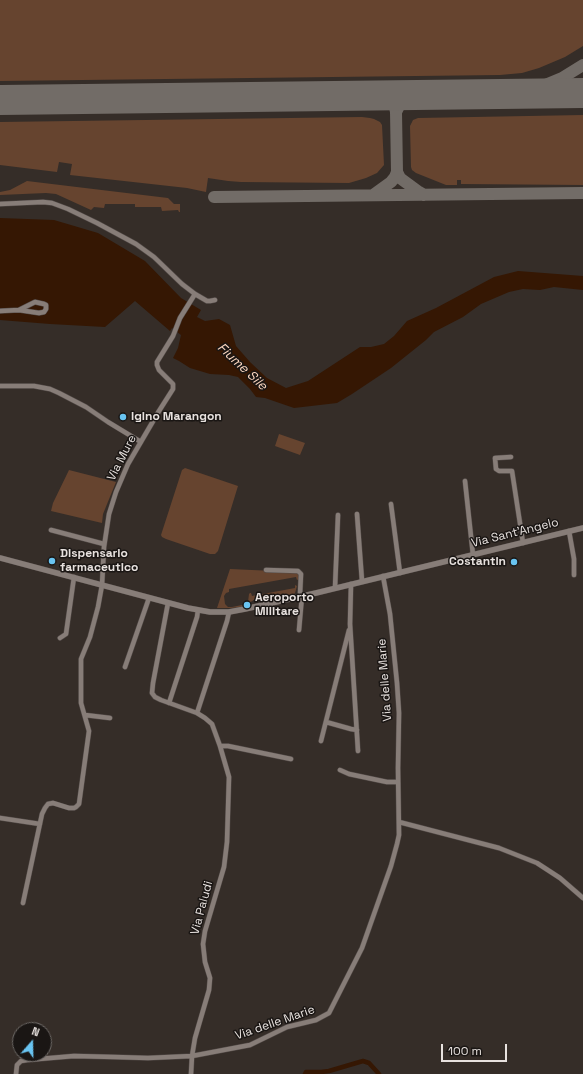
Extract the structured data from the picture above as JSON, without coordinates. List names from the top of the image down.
{
  "streets": {
    "street": [
      "Via Mure",
      "Via Sant'Angelo",
      "Via delle Marie",
      "Via Paludi"
    ]
  },
  "crossings": [
    ["Via Mure", "Via Sant'Angelo"],
    ["Via Sant'Angelo", "Via delle Marie"],
    ["Via Sant'Angelo", "Via Paludi"],
    ["Via delle Marie", "Via Paludi"]
  ],
  "water": ["Fiume Sile"],
  "places": [
    "Igino Marangon",
    "Dispensario farmaceutico",
    "Costantin",
    "Aeroporto Militare"
  ],
  "scale_bar": "100 m",
  "north": "top"
}
